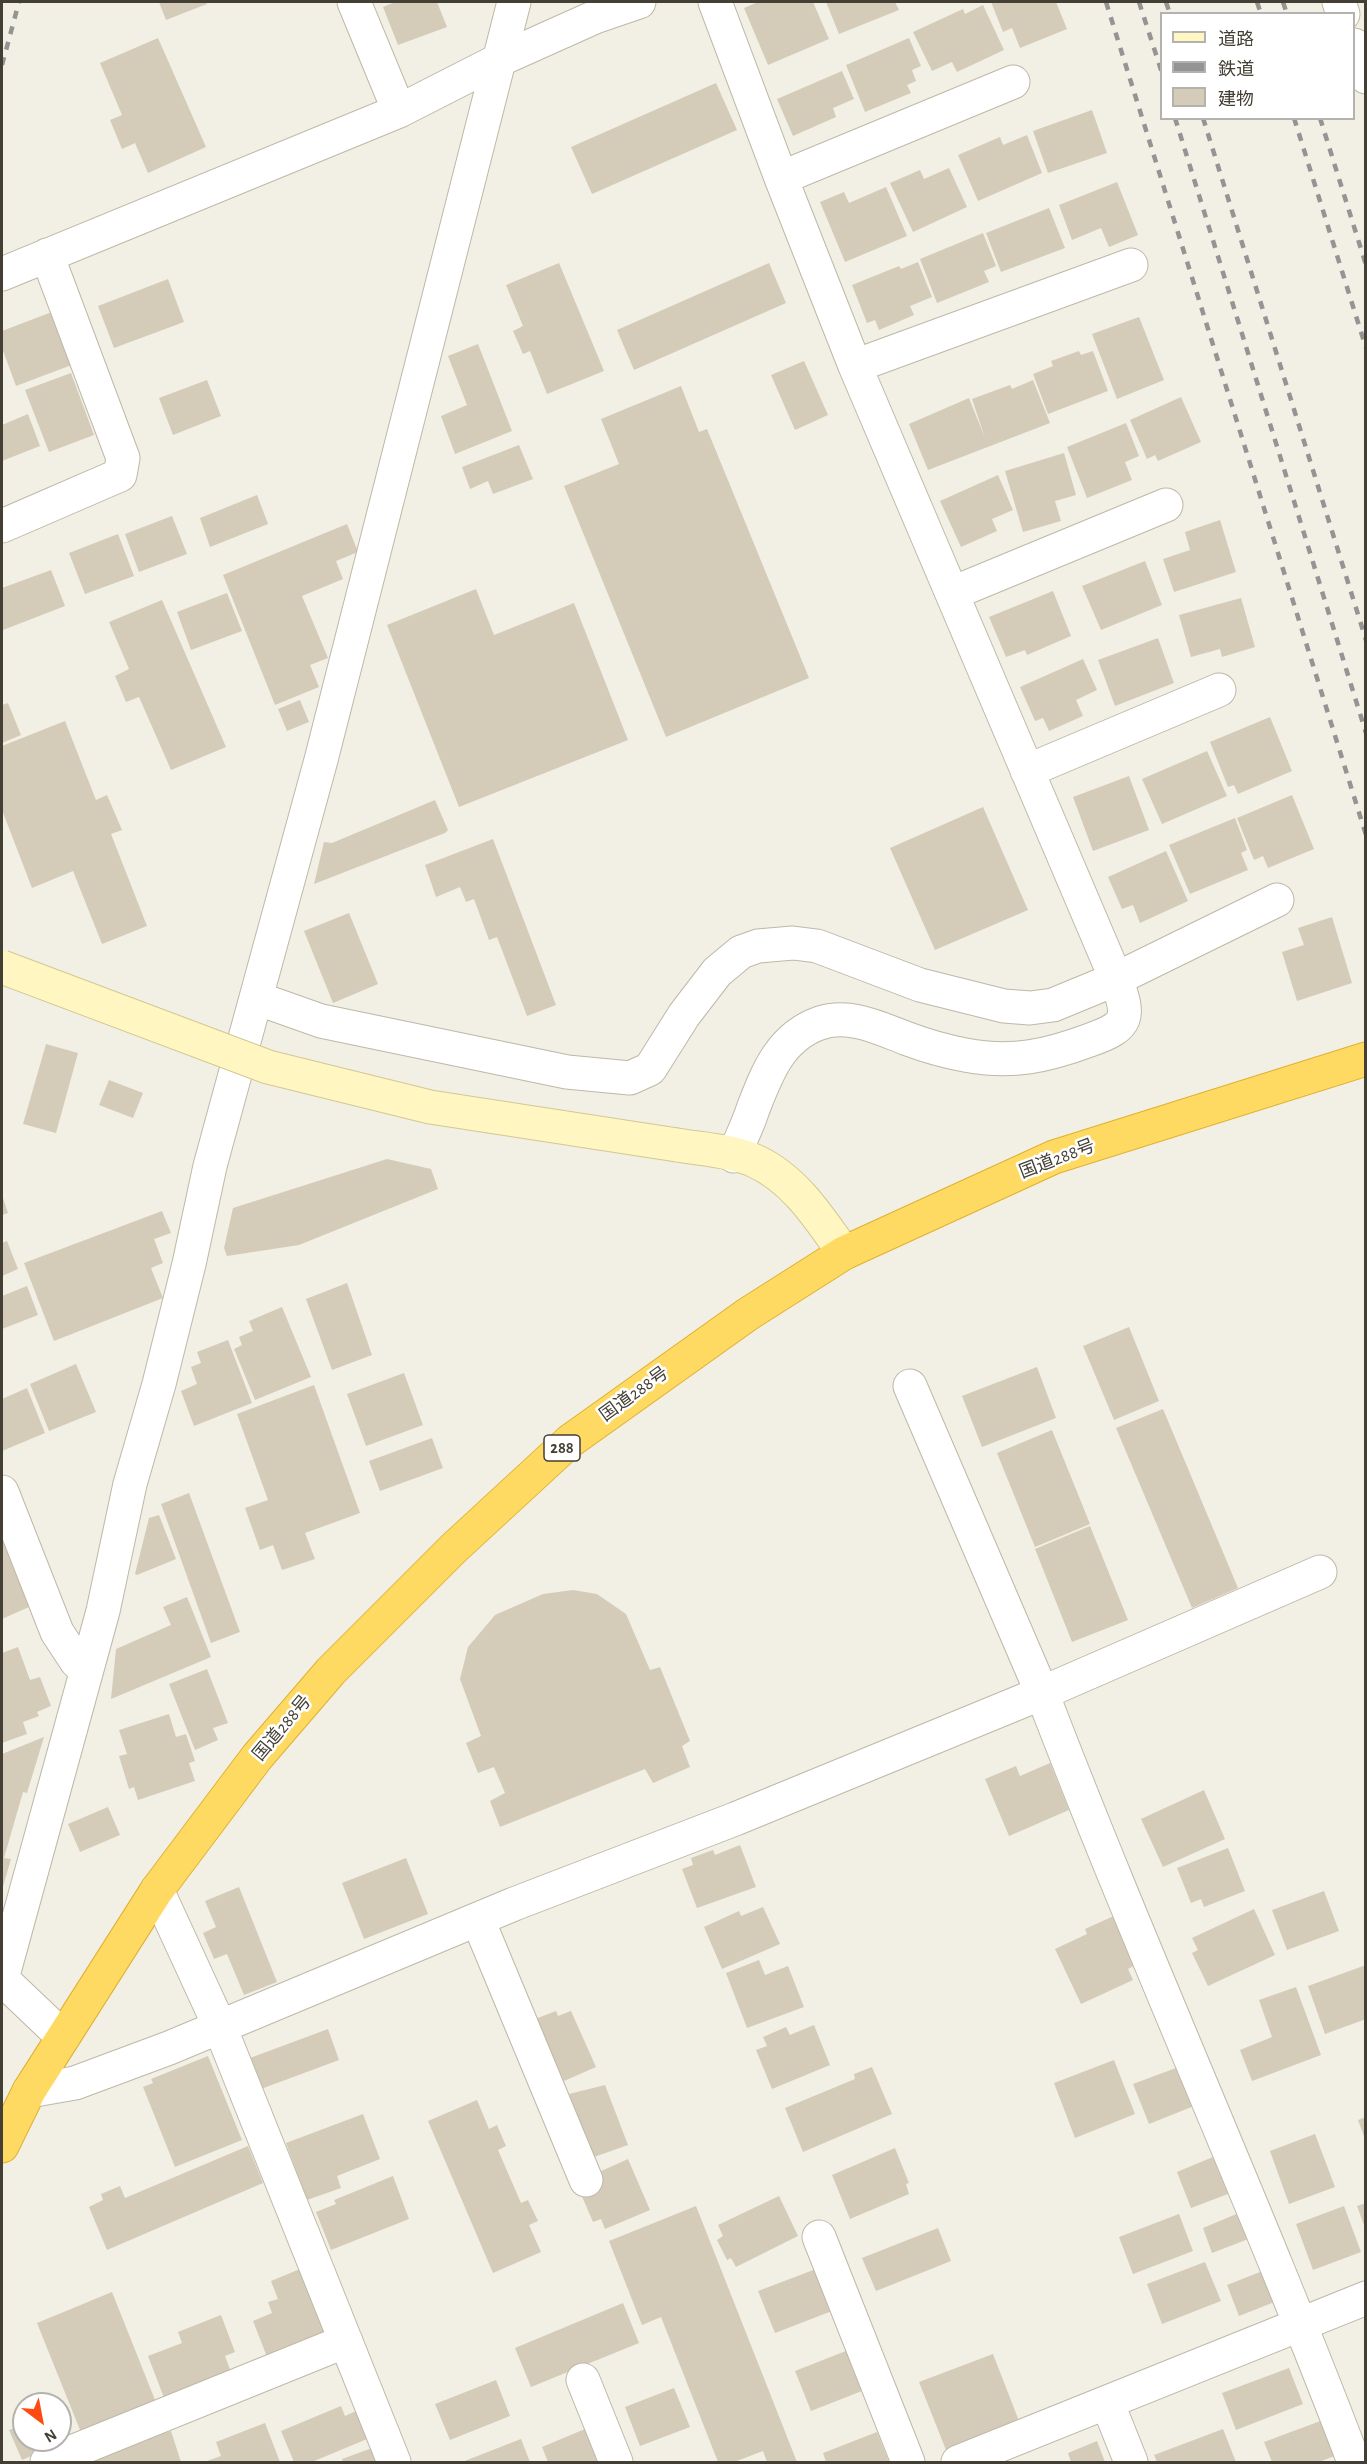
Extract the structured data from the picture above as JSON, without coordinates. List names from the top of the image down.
{
  "streets": {
    "highway": ["国道288号", "288"]
  },
  "legend": ["道路", "鉄道", "建物"],
  "north": "bottom right"
}
